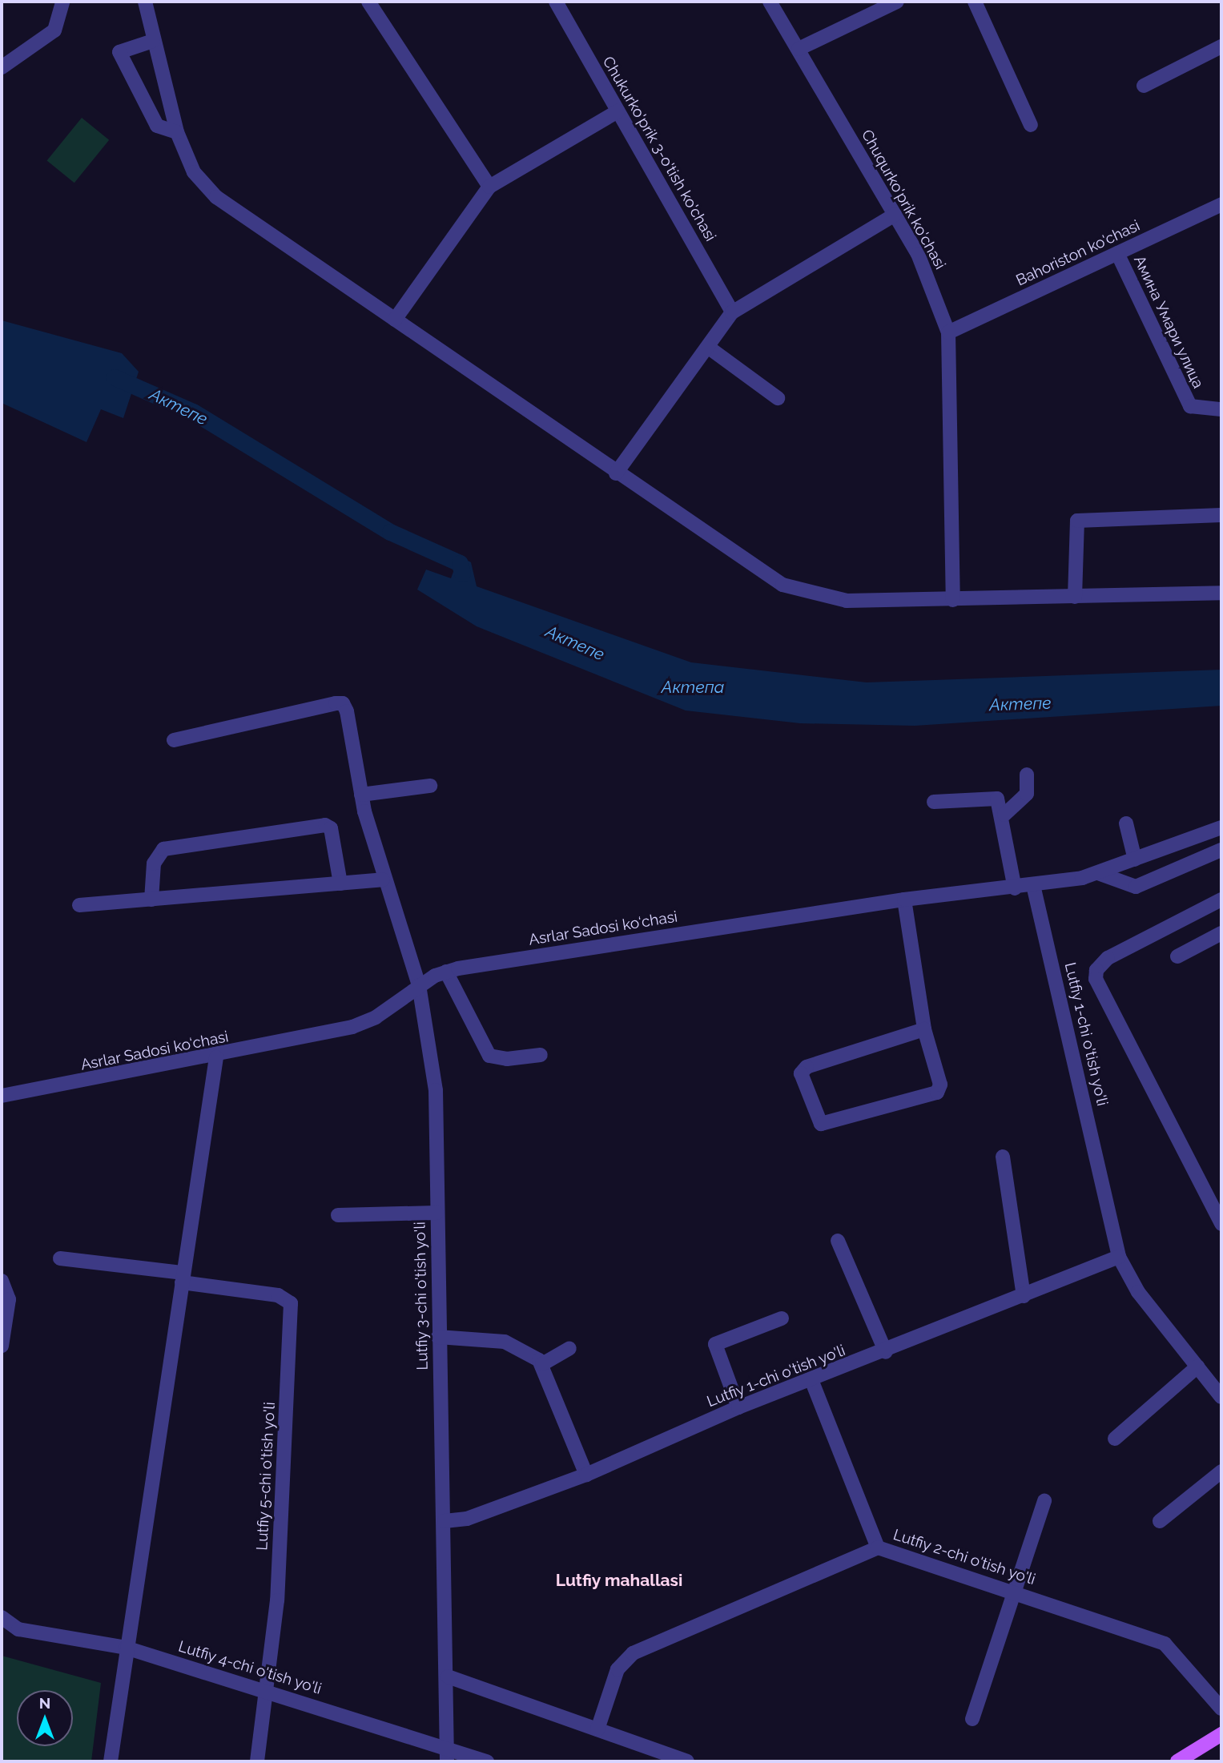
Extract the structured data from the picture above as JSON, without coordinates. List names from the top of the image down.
{
  "streets": {
    "street": [
      "Chukurko'prik 3-o'tish ko'chasi",
      "Chuqurko'prik ko'chasi",
      "Bahoriston ko'chasi",
      "Амина Умари улица",
      "Asrlar Sadosi ko‘chasi",
      "Lutfiy 1-chi o'tish yo'li",
      "Lutfiy 3-chi o'tish yo'li",
      "Lutfiy 5-chi o'tish yo'li",
      "Lutfiy 2-chi o'tish yo'li",
      "Lutfiy 4-chi o'tish yo'li"
    ]
  },
  "crossings": [
    ["Chuqurko'prik ko'chasi", "Bahoriston ko'chasi"],
    ["Bahoriston ko'chasi", "Амина Умари улица"],
    ["Asrlar Sadosi ko‘chasi", "Lutfiy 1-chi o'tish yo'li"],
    ["Asrlar Sadosi ko‘chasi", "Lutfiy 3-chi o'tish yo'li"],
    ["Lutfiy 1-chi o'tish yo'li", "Lutfiy 3-chi o'tish yo'li"],
    ["Lutfiy 3-chi o'tish yo'li", "Lutfiy 4-chi o'tish yo'li"],
    ["Lutfiy 5-chi o'tish yo'li", "Lutfiy 4-chi o'tish yo'li"]
  ],
  "districts": ["Lutfiy mahallasi"],
  "water": ["Актепе", "Актепа"],
  "north": "top"
}
